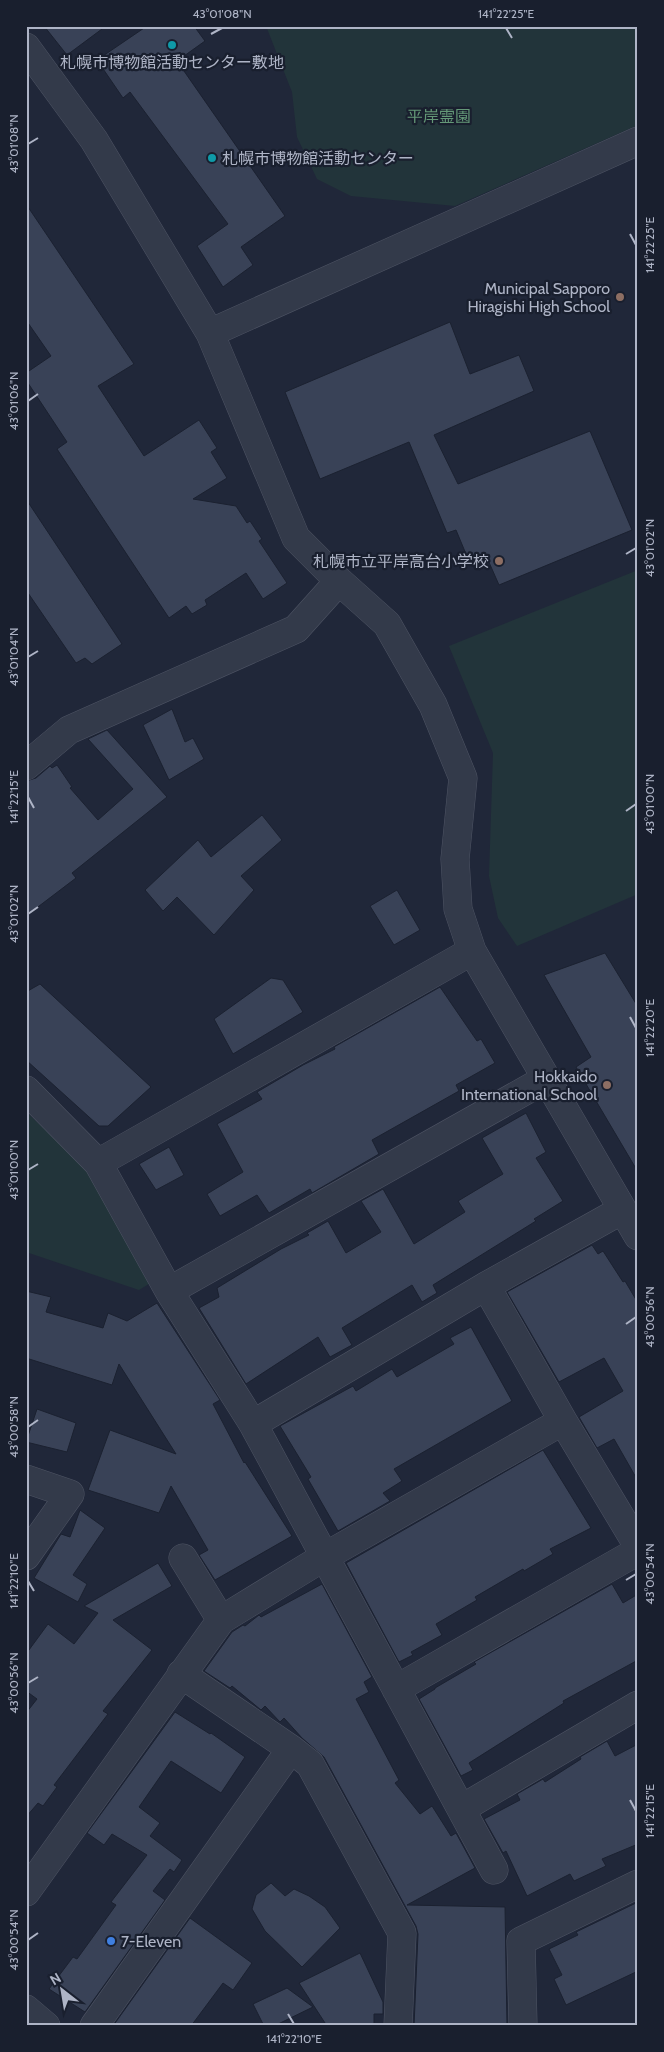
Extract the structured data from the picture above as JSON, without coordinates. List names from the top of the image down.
{
  "parks": ["平岸霊園"],
  "places": [
    "札幌市博物館活動センター敷地",
    "札幌市博物館活動センター",
    "Municipal Sapporo Hiragishi High School",
    "札幌市立平岸高台小学校",
    "Hokkaido International School",
    "7-Eleven"
  ],
  "north": "top left",
  "coordinates": [
    "43°01'08\"N",
    "141°22'25\"E",
    "43°01'06\"N",
    "43°01'02\"N",
    "43°01'04\"N",
    "141°22'15\"E",
    "43°01'00\"N",
    "141°22'20\"E",
    "43°00'56\"N",
    "43°00'58\"N",
    "43°00'54\"N",
    "141°22'10\"E"
  ]
}
